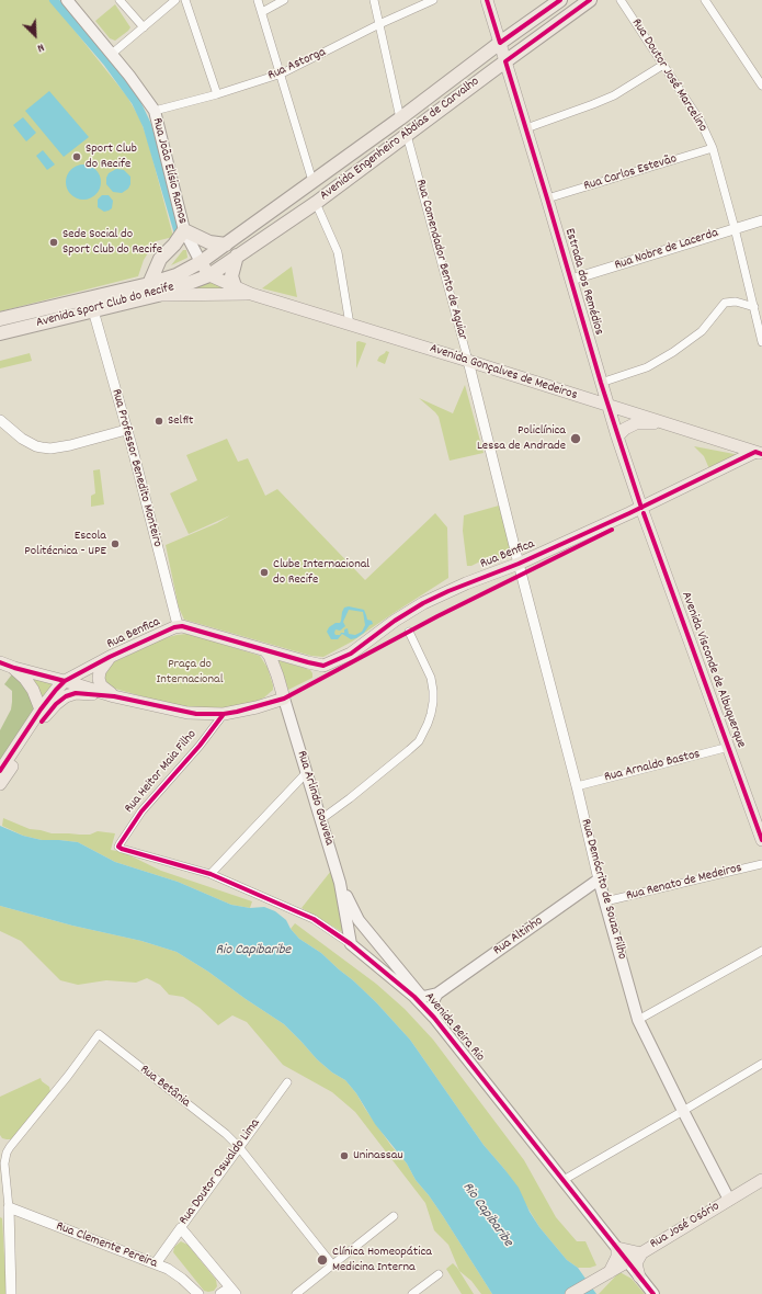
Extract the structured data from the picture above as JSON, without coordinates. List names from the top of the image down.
{
  "streets": {
    "highway": ["Avenida Engenheiro Abdias de Carvalho", "Avenida Sport Club do Recife"],
    "main road": [
      "Rua João Elísio Ramos",
      "Estrada dos Remédios",
      "Avenida Gonçalves de Medeiros",
      "Rua Benfica",
      "Avenida Visconde de Albuquerque",
      "Rua Arlindo Gouveia",
      "Rua Demócrito de Souza Filho",
      "Rua Altinho",
      "Avenida Beira Rio",
      "Rua José Osório"
    ],
    "street": [
      "Rua Astorga",
      "Rua Doutor José Marcelino",
      "Rua Carlos Estevão",
      "Rua Nobre de Lacerda",
      "Rua Comendador Bento de Aguiar",
      "Rua Professor Benedito Monteiro",
      "Rua Arnaldo Bastos",
      "Rua Heitor Maia Filho",
      "Rua Renato de Medeiros",
      "Rua Betânia",
      "Rua Doutor Oswaldo Lima",
      "Rua Clemente Pereira"
    ]
  },
  "crossings": [
    ["Rua Astorga", "Rua João Elísio Ramos"],
    ["Rua Doutor José Marcelino", "Rua Carlos Estevão"],
    ["Rua Doutor José Marcelino", "Rua Nobre de Lacerda"],
    ["Avenida Engenheiro Abdias de Carvalho", "Rua João Elísio Ramos"],
    ["Avenida Engenheiro Abdias de Carvalho", "Rua Comendador Bento de Aguiar"],
    ["Avenida Engenheiro Abdias de Carvalho", "Estrada dos Remédios"],
    ["Avenida Engenheiro Abdias de Carvalho", "Avenida Sport Club do Recife"],
    ["Avenida Engenheiro Abdias de Carvalho", "Avenida Gonçalves de Medeiros"],
    ["Rua João Elísio Ramos", "Avenida Sport Club do Recife"],
    ["Rua Carlos Estevão", "Estrada dos Remédios"],
    ["Rua Nobre de Lacerda", "Estrada dos Remédios"],
    ["Rua Comendador Bento de Aguiar", "Avenida Gonçalves de Medeiros"],
    ["Rua Comendador Bento de Aguiar", "Rua Benfica"],
    ["Rua Comendador Bento de Aguiar", "Rua Demócrito de Souza Filho"],
    ["Estrada dos Remédios", "Avenida Gonçalves de Medeiros"],
    ["Estrada dos Remédios", "Rua Benfica"],
    ["Estrada dos Remédios", "Avenida Visconde de Albuquerque"],
    ["Avenida Sport Club do Recife", "Avenida Gonçalves de Medeiros"],
    ["Avenida Sport Club do Recife", "Rua Professor Benedito Monteiro"],
    ["Avenida Gonçalves de Medeiros", "Rua Benfica"],
    ["Rua Professor Benedito Monteiro", "Rua Benfica"],
    ["Rua Benfica", "Avenida Visconde de Albuquerque"],
    ["Rua Benfica", "Rua Demócrito de Souza Filho"],
    ["Avenida Visconde de Albuquerque", "Rua Arnaldo Bastos"],
    ["Rua Arnaldo Bastos", "Rua Demócrito de Souza Filho"],
    ["Rua Heitor Maia Filho", "Avenida Beira Rio"],
    ["Rua Arlindo Gouveia", "Rua Altinho"],
    ["Rua Arlindo Gouveia", "Avenida Beira Rio"],
    ["Rua Renato de Medeiros", "Rua Demócrito de Souza Filho"],
    ["Rua Demócrito de Souza Filho", "Rua Altinho"],
    ["Rua Demócrito de Souza Filho", "Rua José Osório"],
    ["Avenida Beira Rio", "Rua José Osório"],
    ["Rua Betânia", "Rua Doutor Oswaldo Lima"],
    ["Rua Betânia", "Rua Clemente Pereira"],
    ["Rua Doutor Oswaldo Lima", "Rua Clemente Pereira"]
  ],
  "water": ["Rio Capibaribe"],
  "parks": ["Praça do Internacional"],
  "places": [
    "Sport Club do Recife",
    "Sede Social do Sport Club do Recife",
    "Selfit",
    "Policlínica Lessa de Andrade",
    "Escola Politécnica - UPE",
    "Clube Internacional do Recife",
    "Uninassau",
    "Clínica Homeopática Medicina Interna"
  ],
  "north": "bottom right"
}
